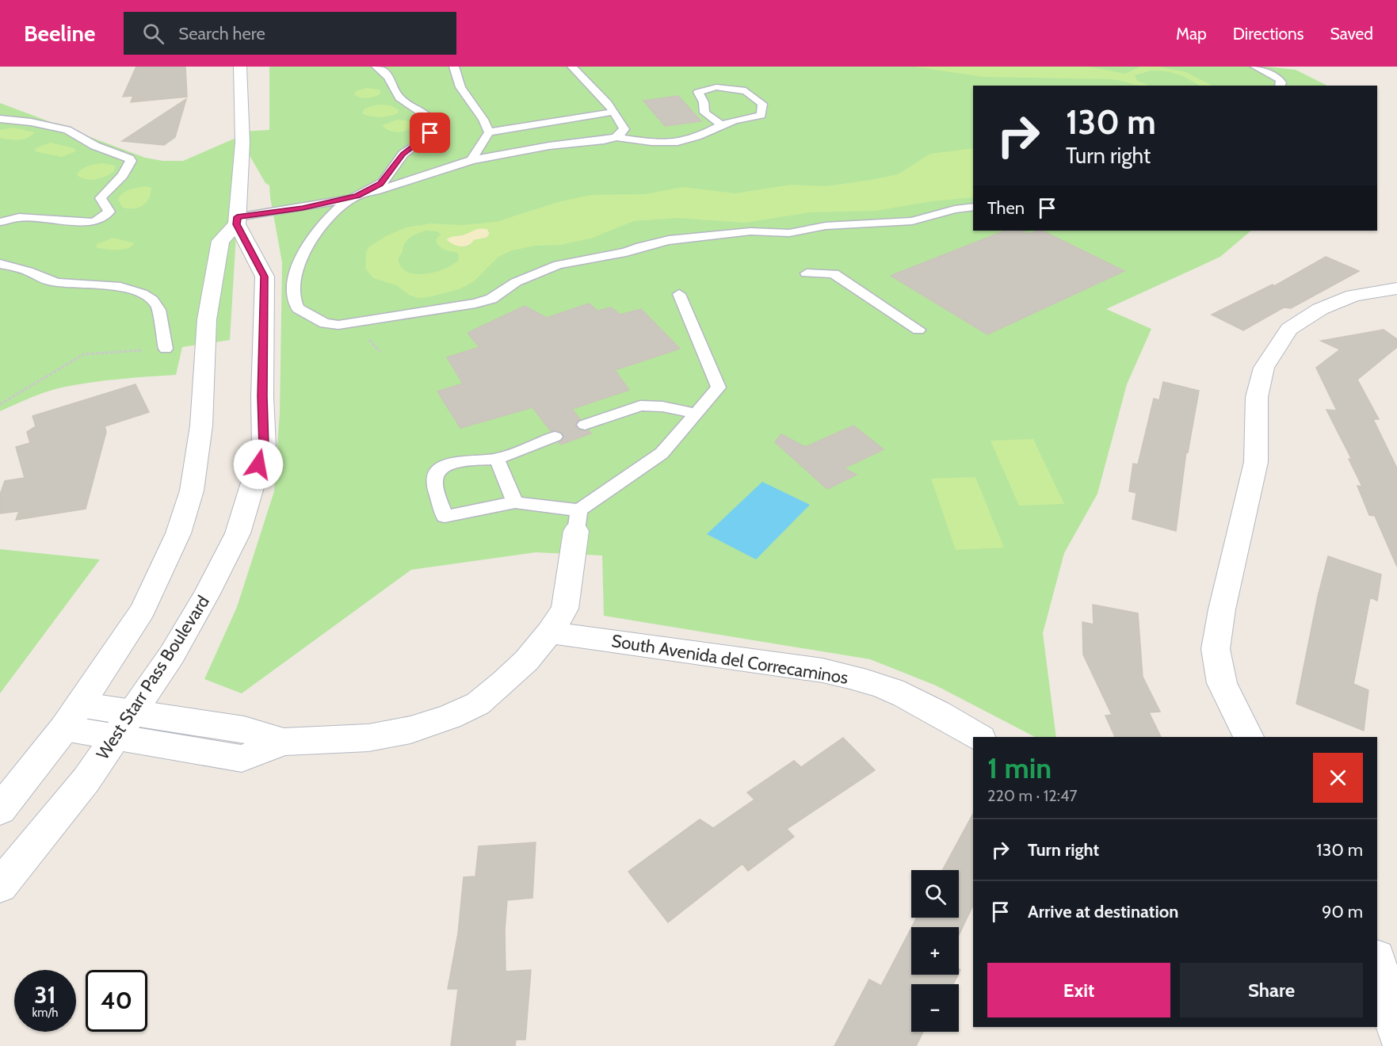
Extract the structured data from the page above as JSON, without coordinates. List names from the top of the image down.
{
  "streets": {
    "street": ["South Avenida del Correcaminos", "West Starr Pass Boulevard"]
  },
  "page": {
    "header": "Beeline",
    "search": "Search here",
    "nav": ["Map", "Directions", "Saved"],
    "turn": ["130 m", "Turn right"],
    "then": "Then",
    "heading": ["1 min", "220 m · 12:47"],
    "list": [
      {
        "name": "Turn right",
        "value": "130 m"
      },
      {
        "name": "Arrive at destination",
        "value": "90 m"
      }
    ],
    "map_buttons": ["+", "−"],
    "buttons": ["Exit", "Share"],
    "speed": "31 km/h",
    "limit": "40"
  }
}
